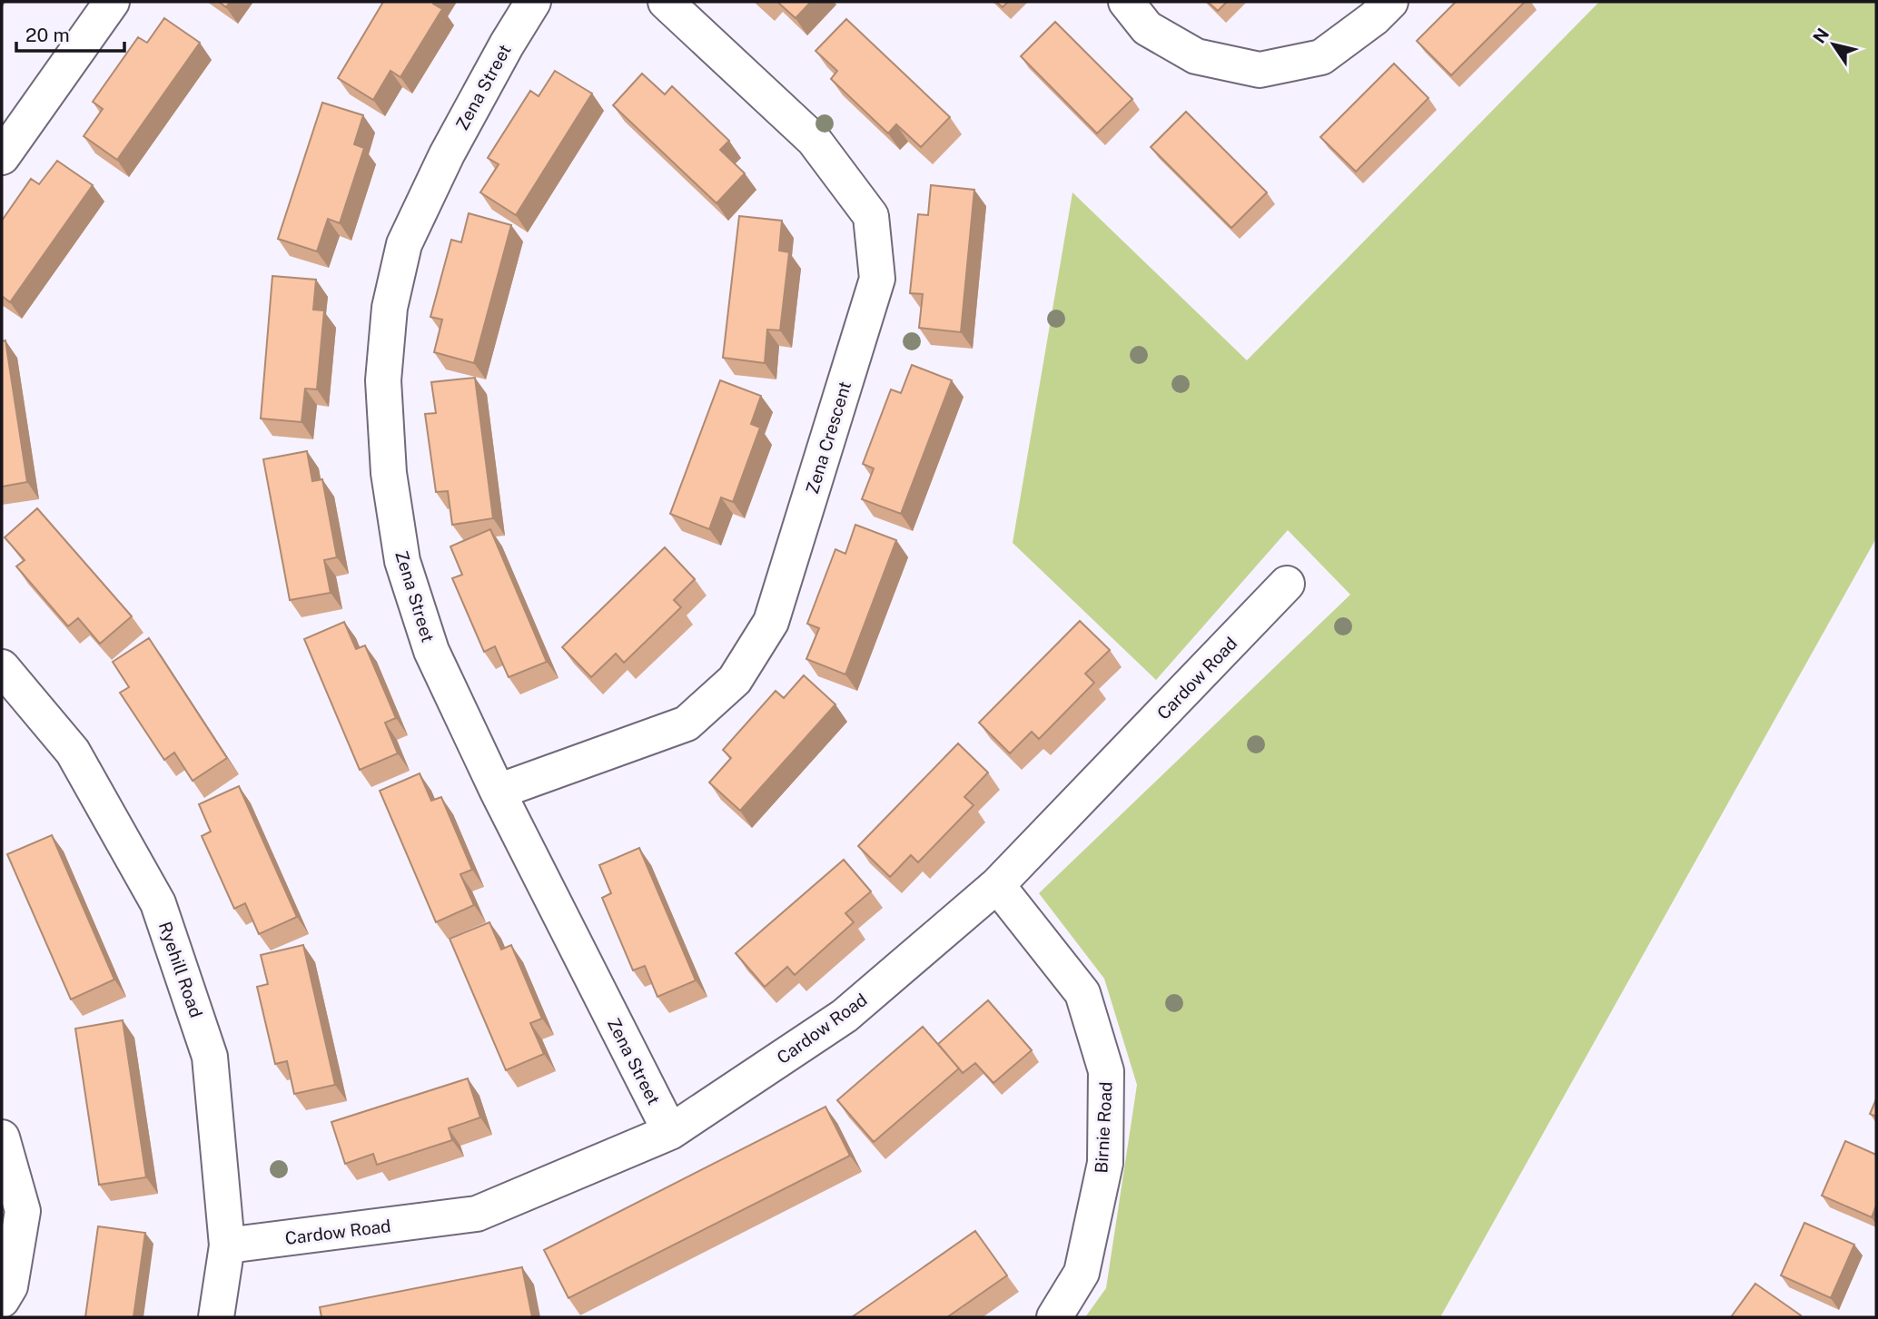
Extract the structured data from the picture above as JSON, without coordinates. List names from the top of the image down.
{
  "streets": {
    "street": [
      "Zena Street",
      "Zena Crescent",
      "Cardow Road",
      "Ryehill Road",
      "Birnie Road"
    ]
  },
  "crossings": [
    ["Zena Street", "Zena Crescent"],
    ["Zena Street", "Cardow Road"],
    ["Cardow Road", "Ryehill Road"],
    ["Cardow Road", "Birnie Road"]
  ],
  "scale_bar": "20 m",
  "north": "top left"
}
